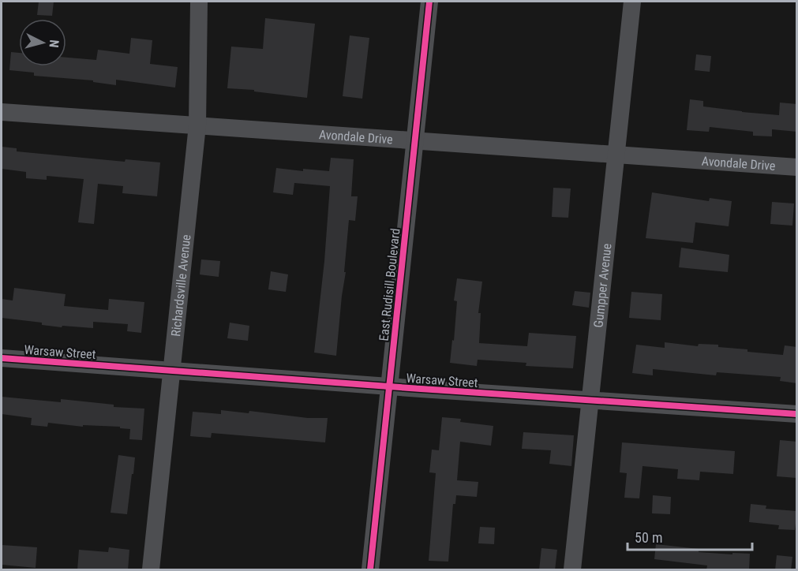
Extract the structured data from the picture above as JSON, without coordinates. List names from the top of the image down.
{
  "streets": {
    "street": [
      "Avondale Drive",
      "East Rudisill Boulevard",
      "Richardsville Avenue",
      "Gumpper Avenue",
      "Warsaw Street"
    ]
  },
  "crossings": [
    ["Avondale Drive", "East Rudisill Boulevard"],
    ["Avondale Drive", "Richardsville Avenue"],
    ["Avondale Drive", "Gumpper Avenue"],
    ["East Rudisill Boulevard", "Warsaw Street"],
    ["Richardsville Avenue", "Warsaw Street"],
    ["Gumpper Avenue", "Warsaw Street"]
  ],
  "scale_bar": "50 m",
  "north": "right"
}
